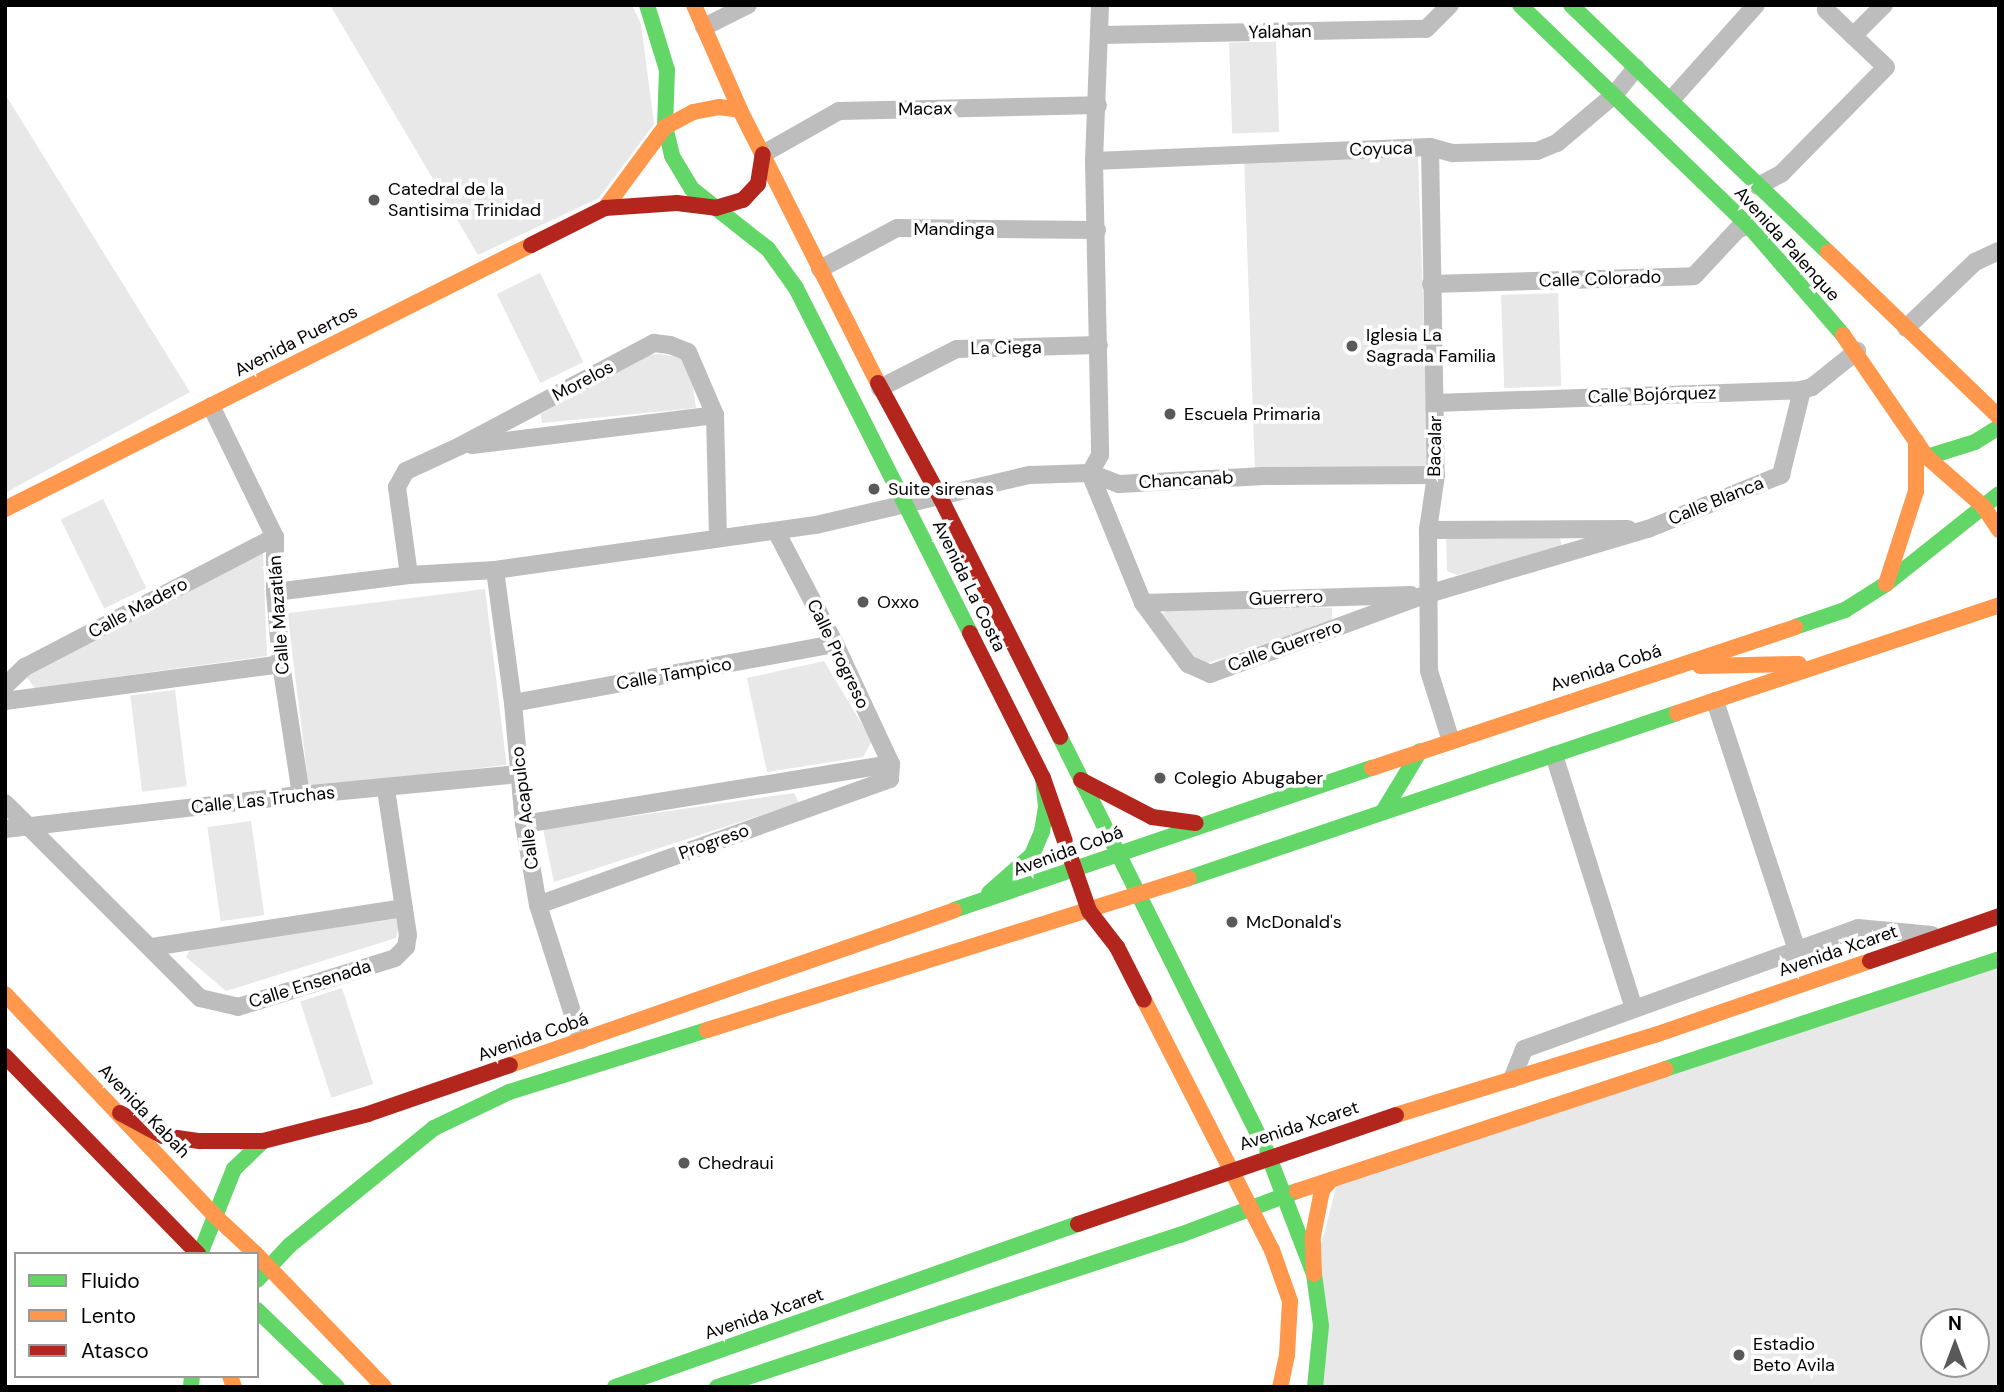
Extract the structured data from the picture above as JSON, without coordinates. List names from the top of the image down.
{
  "streets": {
    "main road": [
      "Avenida Palenque",
      "Avenida Puertos",
      "Avenida La Costa",
      "Avenida Cobá",
      "Avenida Xcaret",
      "Avenida Kabah"
    ],
    "street": [
      "Yalahan",
      "Macax",
      "Coyuca",
      "Mandinga",
      "Calle Colorado",
      "La Ciega",
      "Morelos",
      "Calle Bojórquez",
      "Bacalar",
      "Chancanab",
      "Calle Blanca",
      "Guerrero",
      "Calle Madero",
      "Calle Mazatlán",
      "Calle Guerrero",
      "Calle Progreso",
      "Calle Tampico",
      "Calle Las Truchas",
      "Calle Acapulco",
      "Progreso",
      "Calle Ensenada"
    ]
  },
  "crossings": [
    ["Macax", "Avenida Puertos"],
    ["Macax", "Avenida La Costa"],
    ["Coyuca", "Avenida Palenque"],
    ["Coyuca", "Bacalar"],
    ["Mandinga", "Avenida La Costa"],
    ["Avenida Palenque", "Calle Colorado"],
    ["Avenida Palenque", "Avenida Cobá"],
    ["Calle Colorado", "Bacalar"],
    ["Avenida Puertos", "Avenida La Costa"],
    ["Avenida Puertos", "Calle Mazatlán"],
    ["La Ciega", "Avenida La Costa"],
    ["Calle Bojórquez", "Bacalar"],
    ["Calle Bojórquez", "Calle Blanca"],
    ["Bacalar", "Chancanab"],
    ["Bacalar", "Calle Blanca"],
    ["Bacalar", "Guerrero"],
    ["Bacalar", "Calle Guerrero"],
    ["Bacalar", "Avenida Cobá"],
    ["Chancanab", "Avenida La Costa"],
    ["Chancanab", "Calle Guerrero"],
    ["Calle Blanca", "Guerrero"],
    ["Calle Blanca", "Calle Guerrero"],
    ["Avenida La Costa", "Avenida Cobá"],
    ["Avenida La Costa", "Avenida Xcaret"],
    ["Guerrero", "Calle Guerrero"],
    ["Calle Madero", "Calle Mazatlán"],
    ["Calle Mazatlán", "Calle Las Truchas"],
    ["Calle Progreso", "Calle Tampico"],
    ["Calle Progreso", "Progreso"],
    ["Avenida Cobá", "Calle Acapulco"],
    ["Avenida Cobá", "Avenida Kabah"],
    ["Calle Tampico", "Calle Acapulco"],
    ["Calle Las Truchas", "Calle Acapulco"],
    ["Calle Las Truchas", "Calle Ensenada"],
    ["Calle Acapulco", "Progreso"]
  ],
  "places": [
    "Catedral de la Santisima Trinidad",
    "Iglesia La Sagrada Familia",
    "Escuela Primaria",
    "Suite sirenas",
    "Oxxo",
    "Colegio Abugaber",
    "McDonald's",
    "Chedraui",
    "Estadio Beto Avila"
  ],
  "legend": ["Fluido", "Lento", "Atasco"],
  "north": "top"
}
